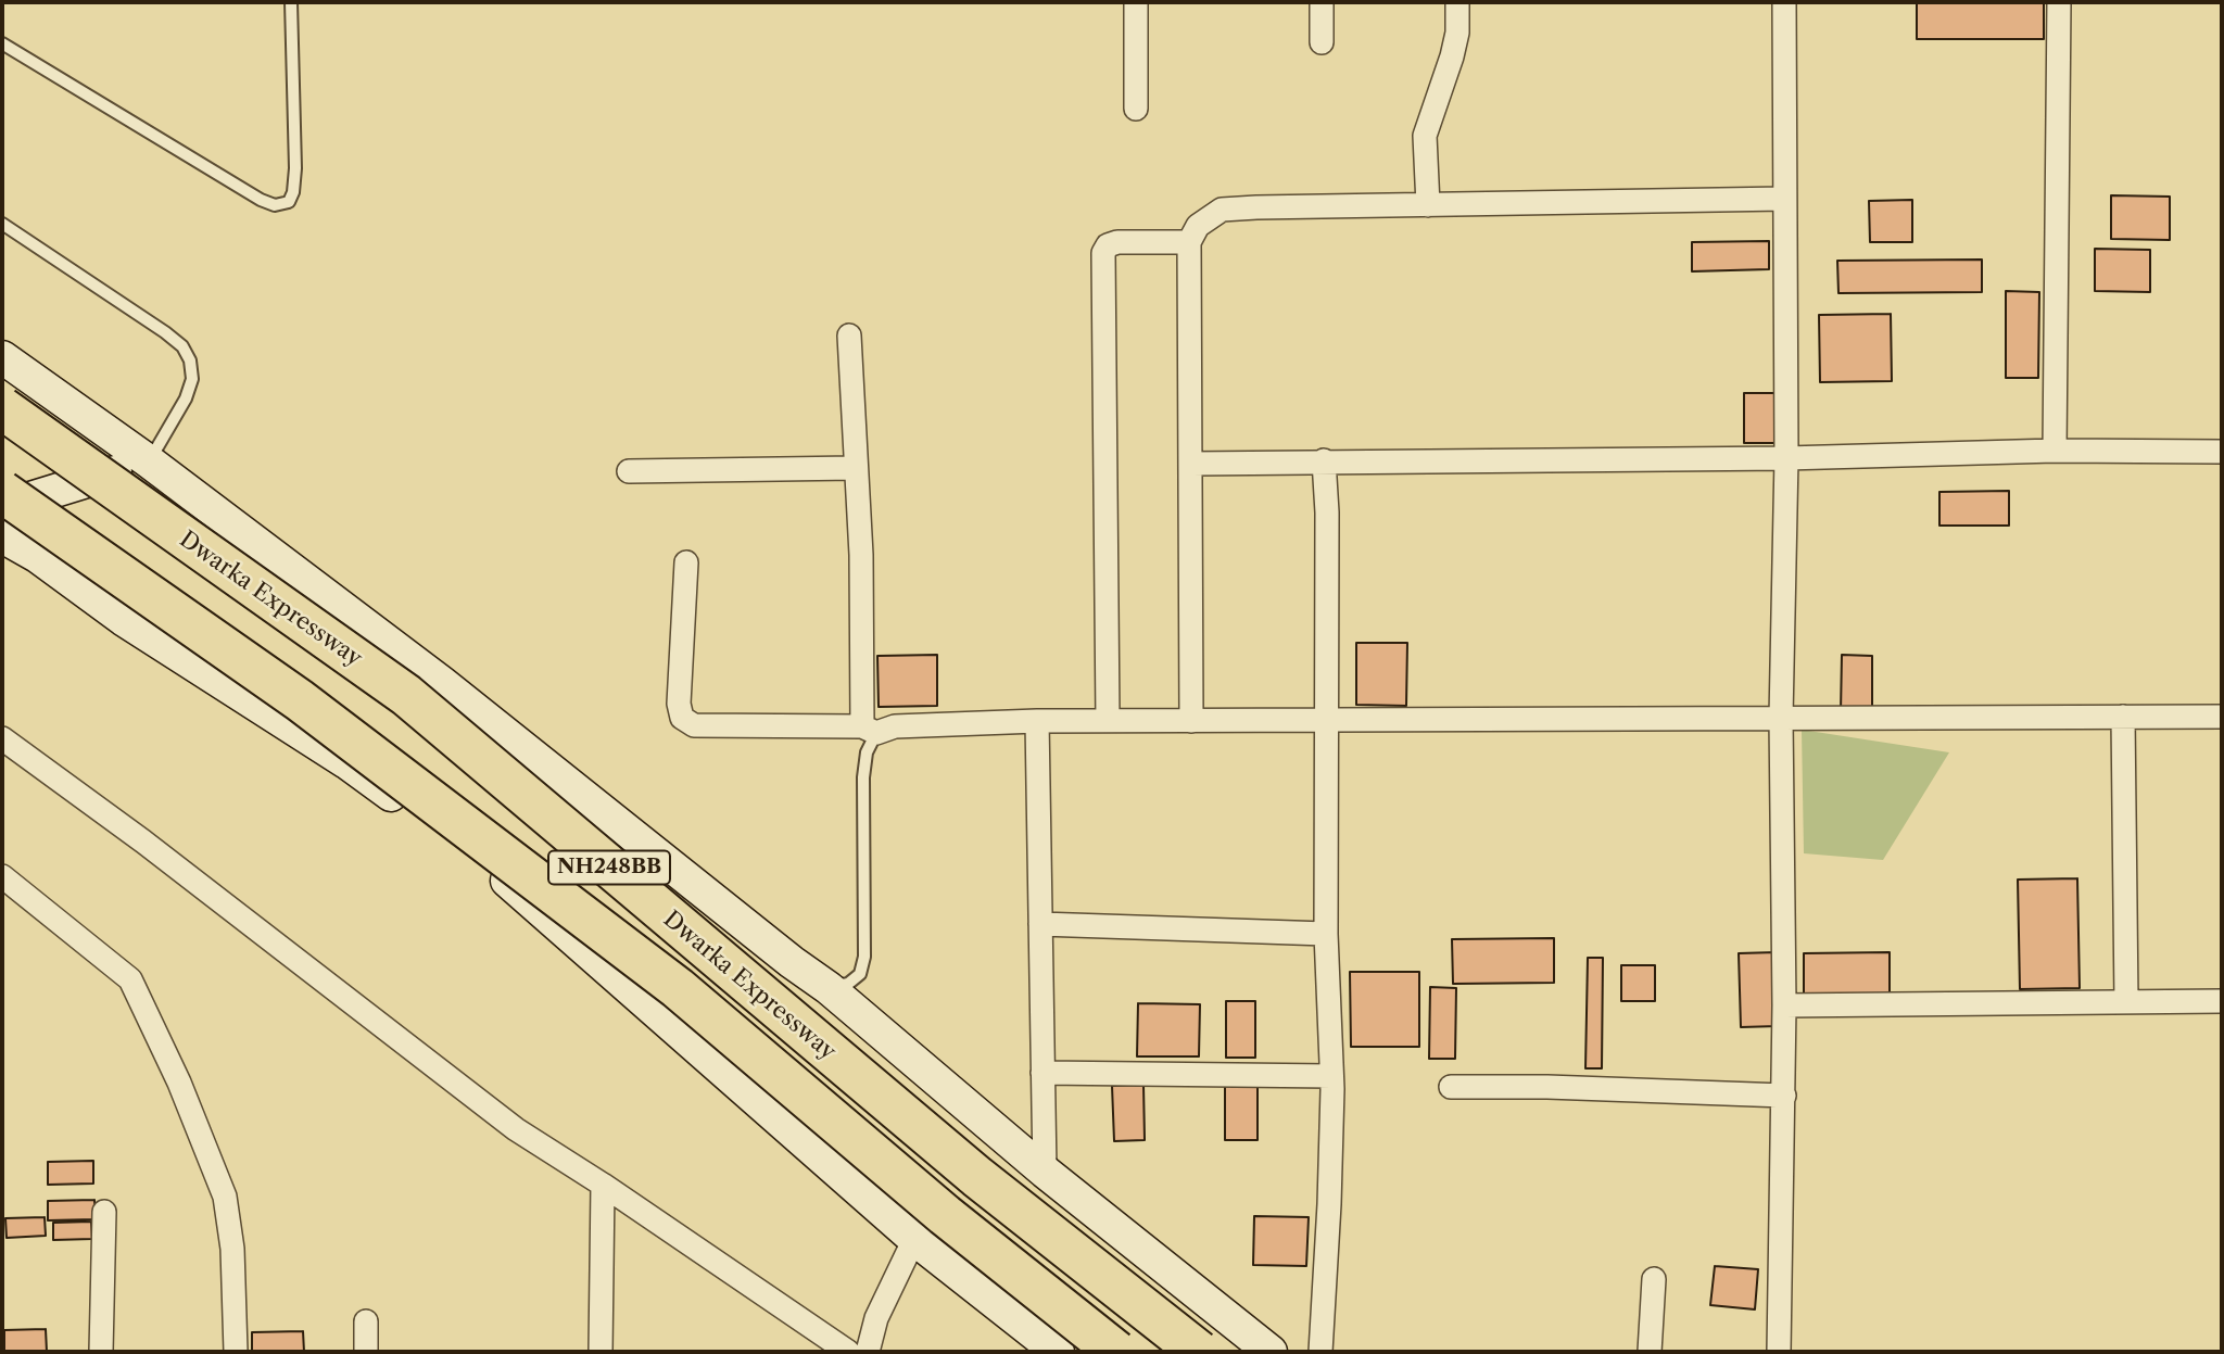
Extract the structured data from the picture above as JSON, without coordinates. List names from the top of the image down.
{
  "streets": {
    "highway": ["Dwarka Expressway", "NH248BB"]
  }
}
